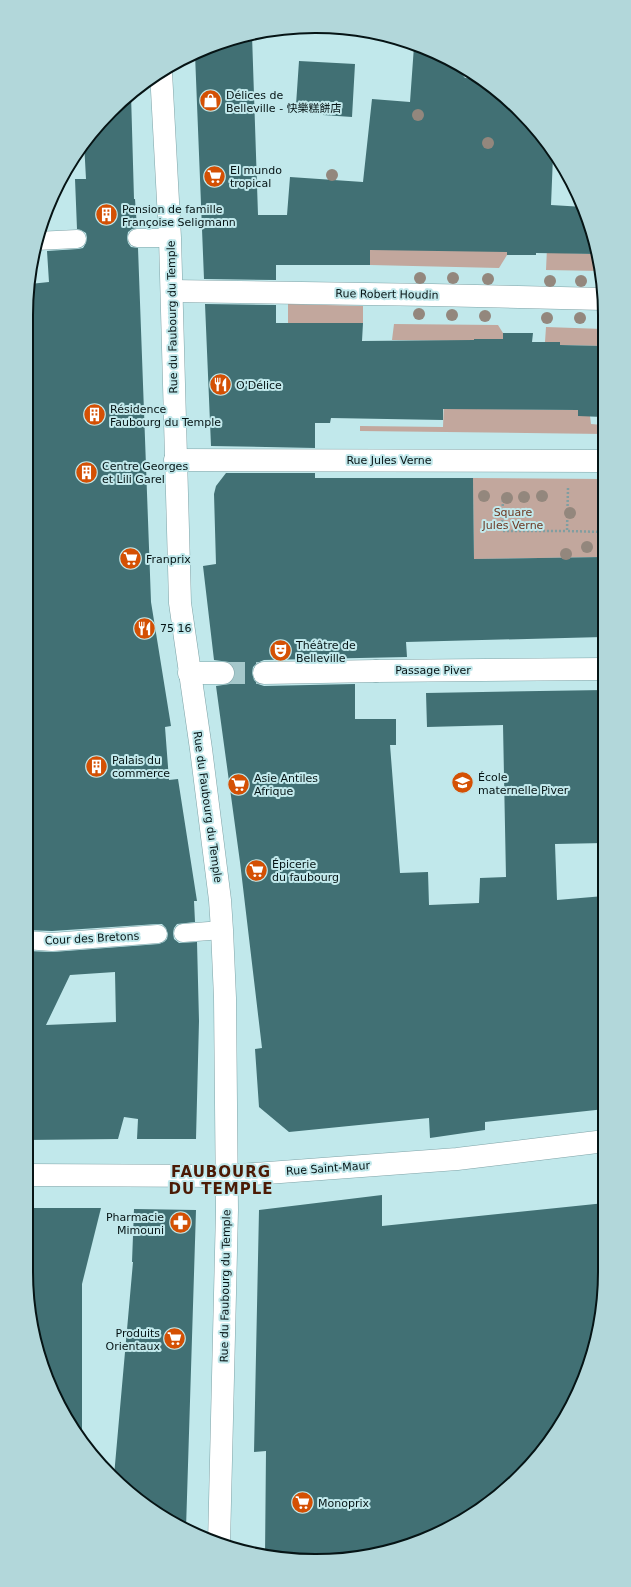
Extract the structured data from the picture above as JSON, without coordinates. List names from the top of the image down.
{
  "streets": {
    "street": [
      "Rue Robert Houdin",
      "Rue du Faubourg du Temple",
      "Rue Jules Verne",
      "Passage Piver",
      "Rue Saint-Maur"
    ],
    "lane": ["Cour des Bretons"]
  },
  "crossings": [
    ["Rue Robert Houdin", "Rue du Faubourg du Temple"],
    ["Rue du Faubourg du Temple", "Rue Jules Verne"],
    ["Rue du Faubourg du Temple", "Rue Saint-Maur"]
  ],
  "districts": ["FAUBOURG DU TEMPLE"],
  "parks": ["Square Jules Verne"],
  "places": {
    "shop": ["Délices de Belleville - 快樂糕餅店"],
    "supermarket": [
      "El mundo tropical",
      "Franprix",
      "Asie Antiles Afrique",
      "Épicerie du faubourg",
      "Produits Orientaux",
      "Monoprix"
    ],
    "building": [
      "Pension de famille Françoise Seligmann",
      "Résidence Faubourg du Temple",
      "Centre Georges et Lili Garel",
      "Palais du commerce"
    ],
    "restaurant": ["O'Délice", "75 16"],
    "theatre": ["Théâtre de Belleville"],
    "school or university": ["École maternelle Piver"],
    "pharmacy": ["Pharmacie Mimouni"]
  }
}
